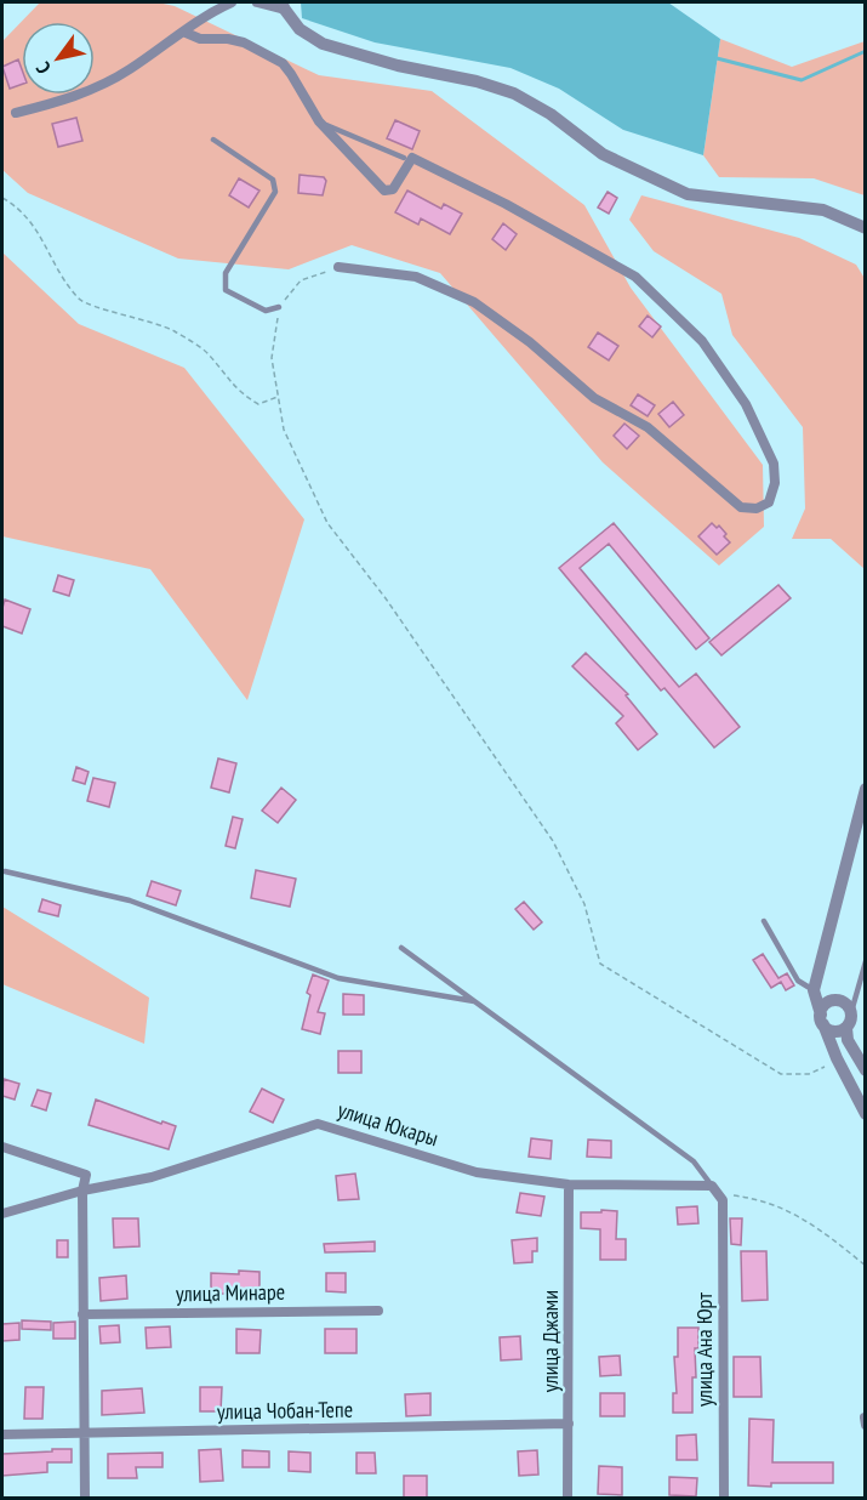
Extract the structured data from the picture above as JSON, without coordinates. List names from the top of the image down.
{
  "streets": {
    "street": [
      "улица Юкары",
      "улица Минаре",
      "улица Джами",
      "улица Ана Юрт",
      "улица Чобан-Тепе"
    ]
  },
  "crossings": [
    ["улица Юкары", "улица Джами"],
    ["улица Юкары", "улица Ана Юрт"],
    ["улица Джами", "улица Чобан-Тепе"]
  ],
  "north": "bottom left"
}
